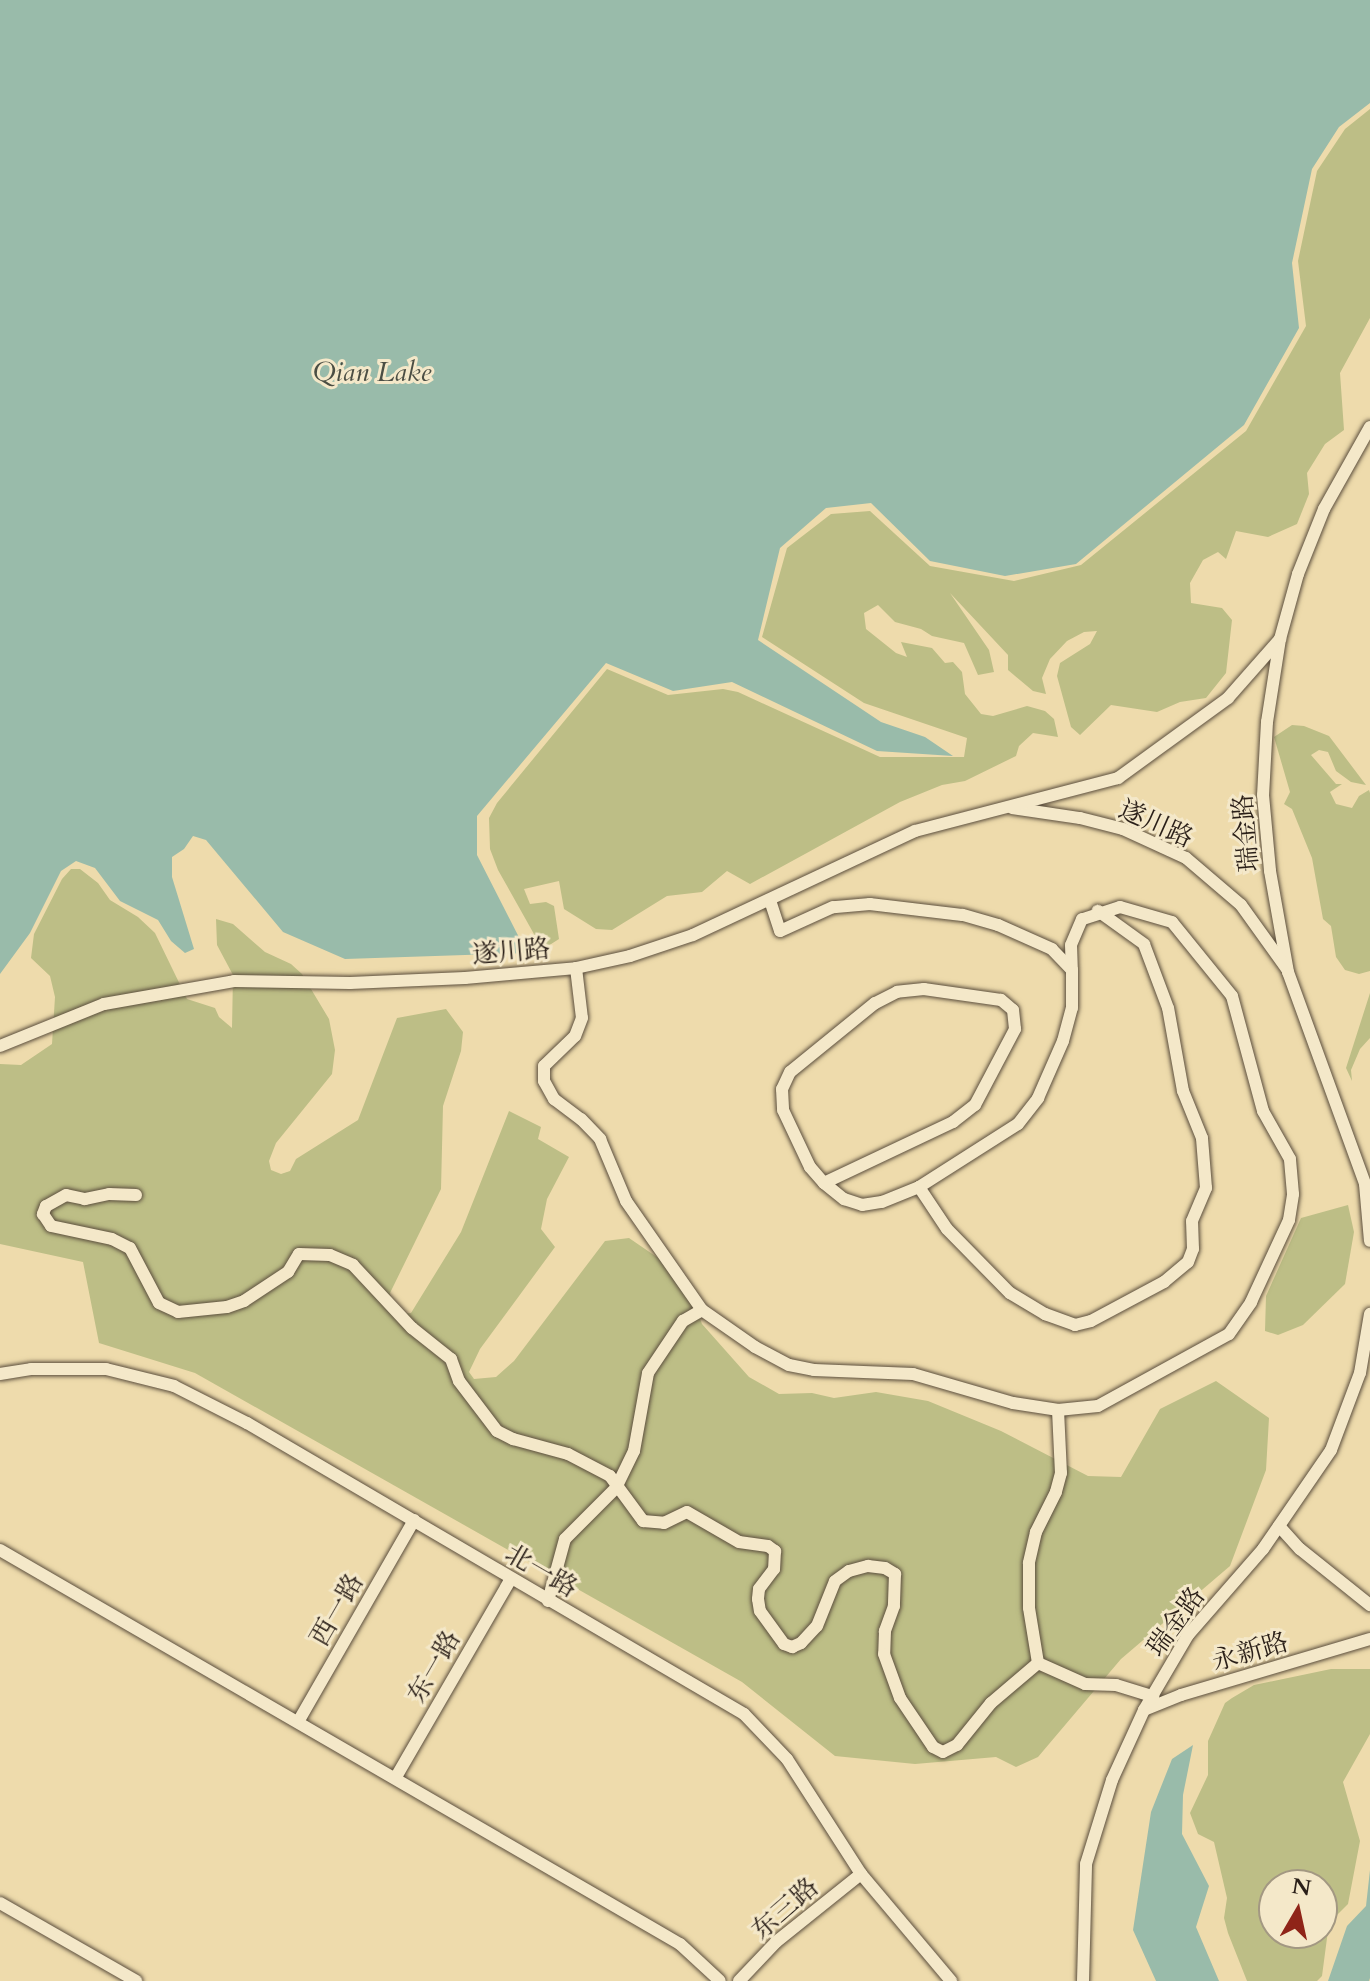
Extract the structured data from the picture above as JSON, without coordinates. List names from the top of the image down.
{
  "streets": {
    "street": [
      "遂川路",
      "瑞金路",
      "北一路",
      "西一路",
      "永新路",
      "东一路",
      "东三路"
    ]
  },
  "crossings": [
    ["遂川路", "瑞金路"],
    ["瑞金路", "永新路"],
    ["北一路", "西一路"],
    ["北一路", "东一路"],
    ["北一路", "东三路"]
  ],
  "water": ["Qian Lake"],
  "north": "top"
}
